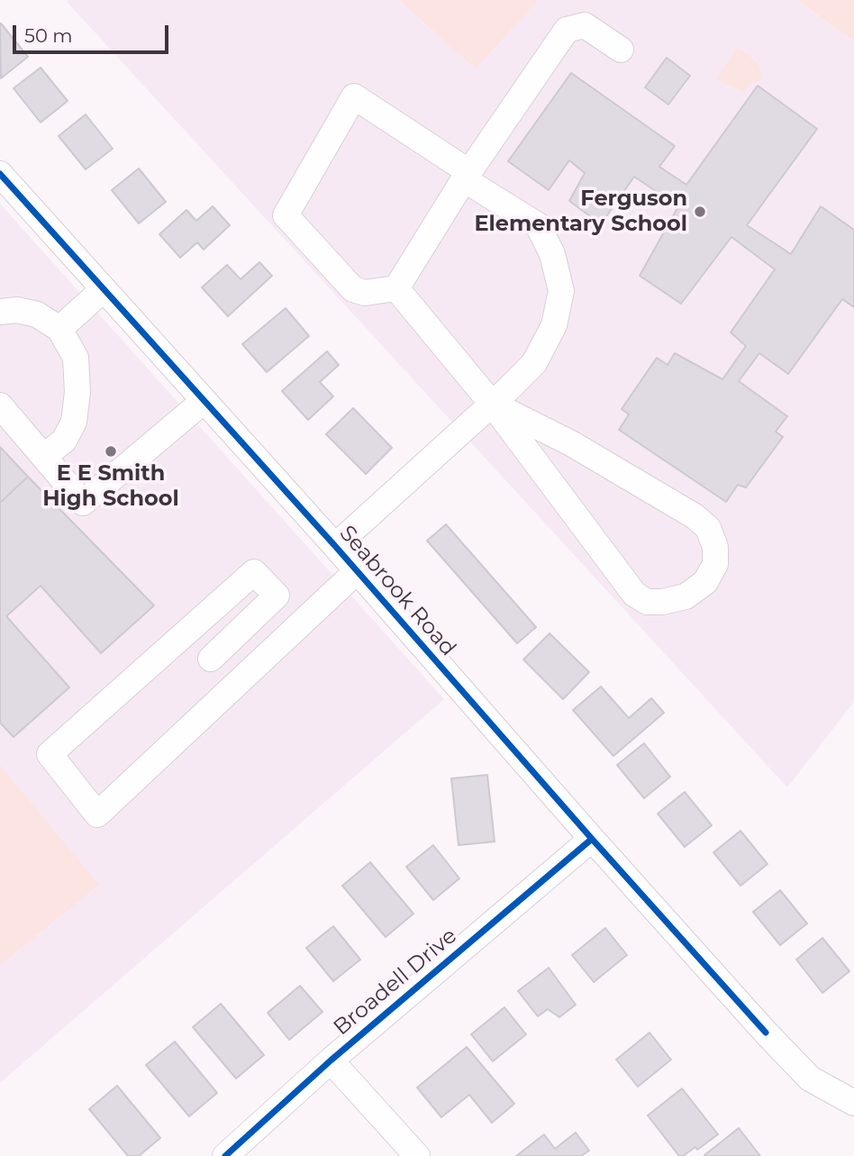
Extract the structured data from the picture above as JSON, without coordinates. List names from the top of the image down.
{
  "streets": {
    "street": ["Seabrook Road", "Broadell Drive"]
  },
  "crossings": [
    ["Seabrook Road", "Broadell Drive"]
  ],
  "places": ["Ferguson Elementary School", "E E Smith High School"],
  "scale_bar": "50 m"
}
